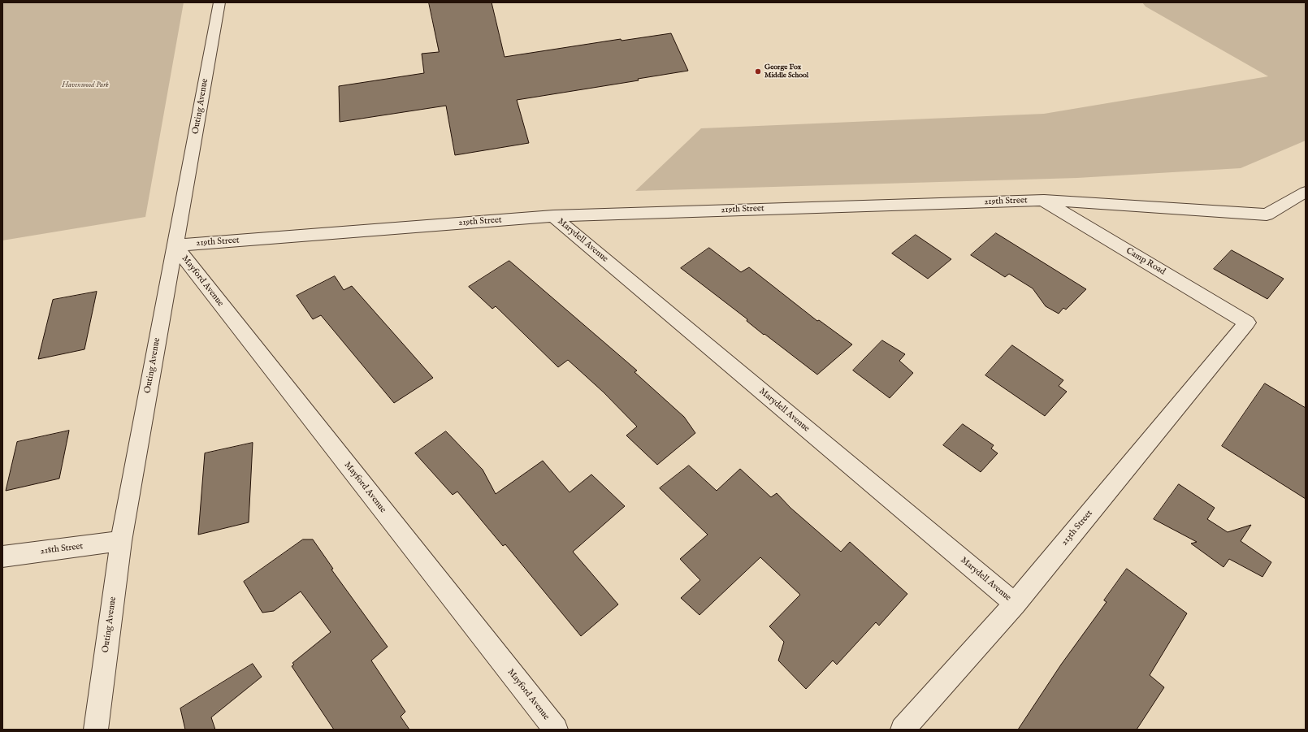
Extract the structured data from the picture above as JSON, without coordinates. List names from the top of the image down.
{
  "streets": {
    "street": [
      "Outing Avenue",
      "219th Street",
      "Marydell Avenue",
      "Camp Road",
      "Mayford Avenue",
      "213th Street",
      "218th Street"
    ]
  },
  "crossings": [
    ["Outing Avenue", "219th Street"],
    ["Outing Avenue", "Mayford Avenue"],
    ["Outing Avenue", "218th Street"],
    ["219th Street", "Marydell Avenue"],
    ["219th Street", "Camp Road"],
    ["219th Street", "Mayford Avenue"],
    ["Marydell Avenue", "213th Street"],
    ["Camp Road", "213th Street"]
  ],
  "parks": ["Havenwood Park"],
  "places": ["George Fox Middle School"]
}
